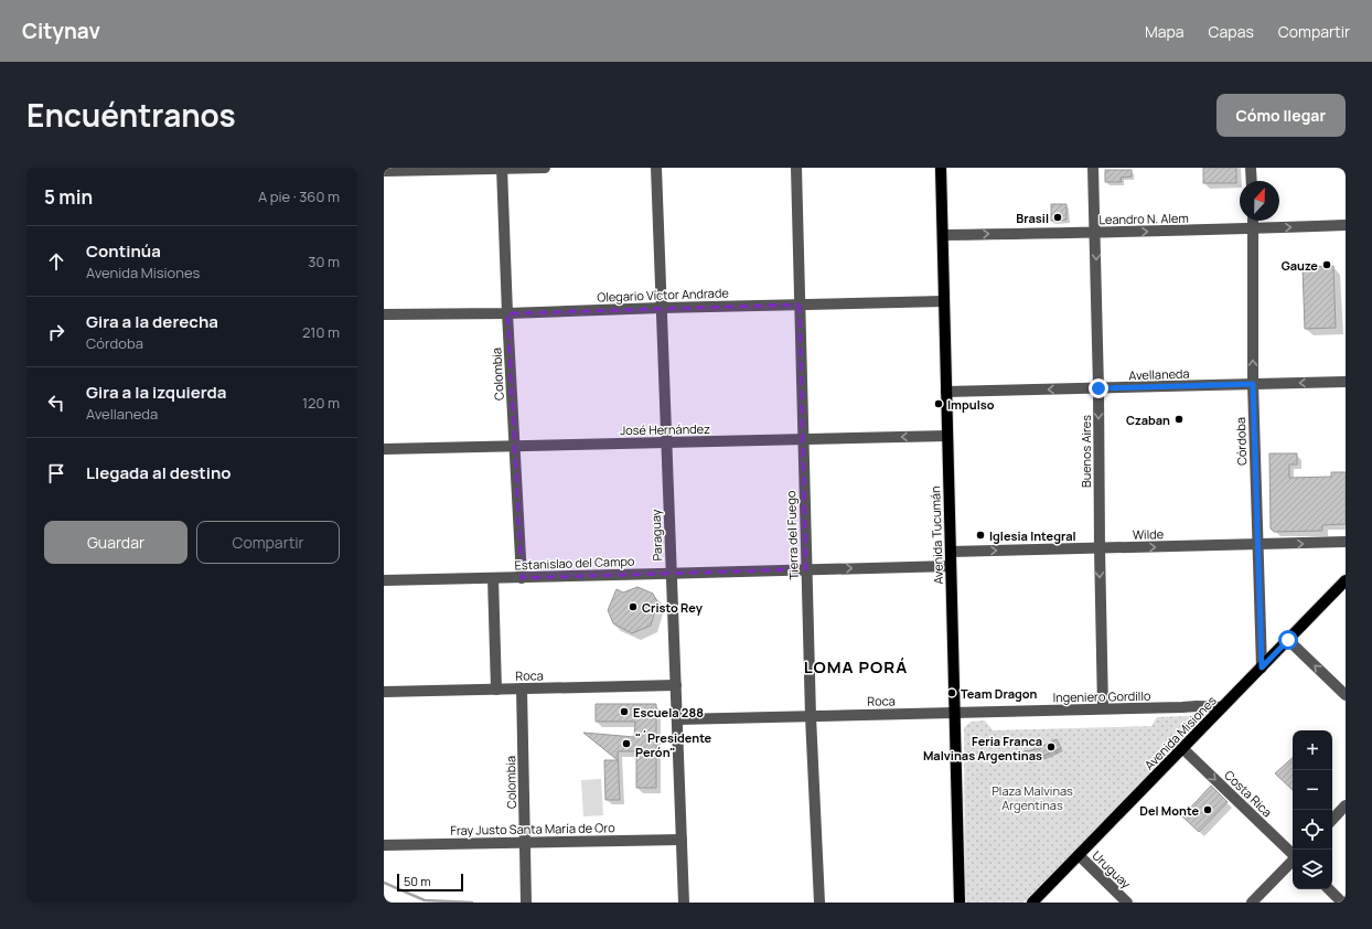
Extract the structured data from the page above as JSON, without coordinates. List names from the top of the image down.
{
  "streets": {
    "main road": ["Avenida Tucumán", "Avenida Misiones"],
    "street": [
      "Leandro N. Alem",
      "Olegario Víctor Andrade",
      "Colombia",
      "Avellaneda",
      "José Hernández",
      "Córdoba",
      "Buenos Aires",
      "Wilde",
      "Paraguay",
      "Tierra del Fuego",
      "Estanislao del Campo",
      "Roca",
      "Ingeniero Gordillo",
      "Costa Rica",
      "Fray Justo Santa María de Oro",
      "Uruguay"
    ]
  },
  "crossings": [
    ["Leandro N. Alem", "Córdoba"],
    ["Leandro N. Alem", "Buenos Aires"],
    ["Leandro N. Alem", "Avenida Tucumán"],
    ["Olegario Víctor Andrade", "Colombia"],
    ["Olegario Víctor Andrade", "Paraguay"],
    ["Olegario Víctor Andrade", "Tierra del Fuego"],
    ["Olegario Víctor Andrade", "Avenida Tucumán"],
    ["Colombia", "José Hernández"],
    ["Colombia", "Estanislao del Campo"],
    ["Colombia", "Roca"],
    ["Colombia", "Fray Justo Santa María de Oro"],
    ["Avellaneda", "Córdoba"],
    ["Avellaneda", "Buenos Aires"],
    ["Avellaneda", "Avenida Tucumán"],
    ["José Hernández", "Paraguay"],
    ["José Hernández", "Tierra del Fuego"],
    ["José Hernández", "Avenida Tucumán"],
    ["Córdoba", "Wilde"],
    ["Córdoba", "Avenida Misiones"],
    ["Buenos Aires", "Wilde"],
    ["Buenos Aires", "Ingeniero Gordillo"],
    ["Wilde", "Avenida Tucumán"],
    ["Paraguay", "Estanislao del Campo"],
    ["Paraguay", "Roca"],
    ["Paraguay", "Fray Justo Santa María de Oro"],
    ["Tierra del Fuego", "Estanislao del Campo"],
    ["Tierra del Fuego", "Roca"],
    ["Avenida Tucumán", "Estanislao del Campo"],
    ["Avenida Tucumán", "Roca"],
    ["Avenida Tucumán", "Ingeniero Gordillo"],
    ["Roca", "Ingeniero Gordillo"],
    ["Ingeniero Gordillo", "Avenida Misiones"],
    ["Avenida Misiones", "Costa Rica"],
    ["Avenida Misiones", "Uruguay"]
  ],
  "one_way": [
    "Leandro N. Alem",
    "Avellaneda",
    "Buenos Aires",
    "Wilde",
    "Costa Rica"
  ],
  "districts": ["LOMA PORÁ"],
  "parks": ["Plaza Malvinas Argentinas"],
  "places": [
    "Brasil",
    "Gauze",
    "Impulso",
    "Czaban",
    "Iglesia Integral",
    "Cristo Rey",
    "Team Dragon",
    "Escuela 288",
    "\"´Presidente Perón\"",
    "Feria Franca Malvinas Argentinas",
    "Del Monte"
  ],
  "scale_bar": "50 m",
  "north": "top",
  "page": {
    "header": "Citynav",
    "nav": ["Mapa", "Capas", "Compartir"],
    "title": "Encuéntranos",
    "buttons": [
      "Cómo llegar",
      ["Guardar", "Compartir"]
    ],
    "heading": ["5 min", "A pie · 360 m"],
    "list": [
      ["Continúa", "Avenida Misiones", "30 m"],
      ["Gira a la derecha", "Córdoba", "210 m"],
      ["Gira a la izquierda", "Avellaneda", "120 m"],
      "Llegada al destino"
    ],
    "map_buttons": ["+", "−"],
    "scale": "50 m"
  }
}
